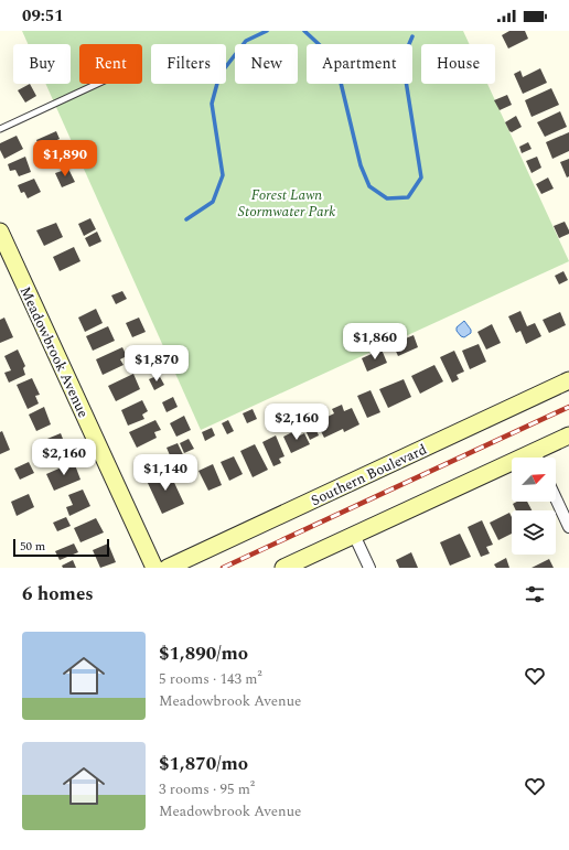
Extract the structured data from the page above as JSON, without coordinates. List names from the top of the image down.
{
  "streets": {
    "street": ["Meadowbrook Avenue", "Southern Boulevard"]
  },
  "parks": ["Forest Lawn Stormwater Park"],
  "scale_bar": "50 m",
  "north": "top right",
  "page": {
    "status": "09:51",
    "chip": [
      "Buy",
      "Rent",
      "Filters",
      "New",
      "Apartment",
      "House"
    ],
    "price": [
      "$1,890",
      "$1,860",
      "$1,870",
      "$2,160",
      "$2,160",
      "$1,140"
    ],
    "scale": "50 m",
    "heading": "6 homes",
    "list": [
      {
        "name": "$1,890/mo",
        "note": "5 rooms · 143 m² · Meadowbrook Avenue"
      },
      {
        "name": "$1,870/mo",
        "note": "3 rooms · 95 m² · Meadowbrook Avenue"
      }
    ]
  }
}
